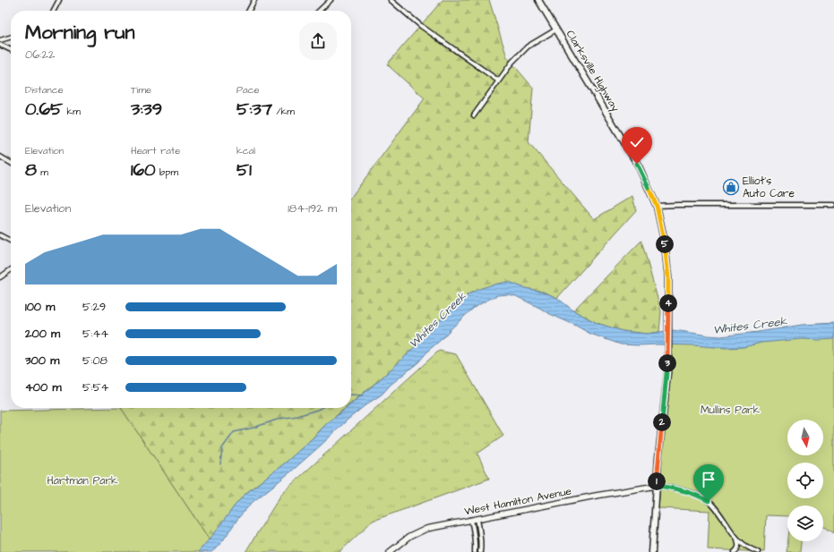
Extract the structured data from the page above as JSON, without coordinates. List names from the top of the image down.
{
  "streets": {
    "main road": ["Clarksville Highway"],
    "street": ["West Hamilton Avenue"]
  },
  "crossings": [
    ["Clarksville Highway", "West Hamilton Avenue"]
  ],
  "water": ["Whites Creek"],
  "parks": ["Mullins Park", "Hartman Park"],
  "places": {
    "shop": ["Elliot's Auto Care"]
  },
  "north": "bottom",
  "page": {
    "heading": ["Morning run", "06:22"],
    "stats": [
      ["Distance", "0.65 km"],
      ["Time", "3:39"],
      ["Pace", "5:37 /km"],
      ["Elevation", "8 m"],
      ["Heart rate", "160 bpm"],
      ["kcal", "51"]
    ],
    "chart": ["Elevation", "184–192 m"],
    "pins": [
      "5",
      "4",
      "3",
      "2",
      "1"
    ],
    "list": [
      {
        "name": "100 m",
        "note": "5:29"
      },
      {
        "name": "200 m",
        "note": "5:44"
      },
      {
        "name": "300 m",
        "note": "5:08"
      },
      {
        "name": "400 m",
        "note": "5:54"
      }
    ]
  }
}
